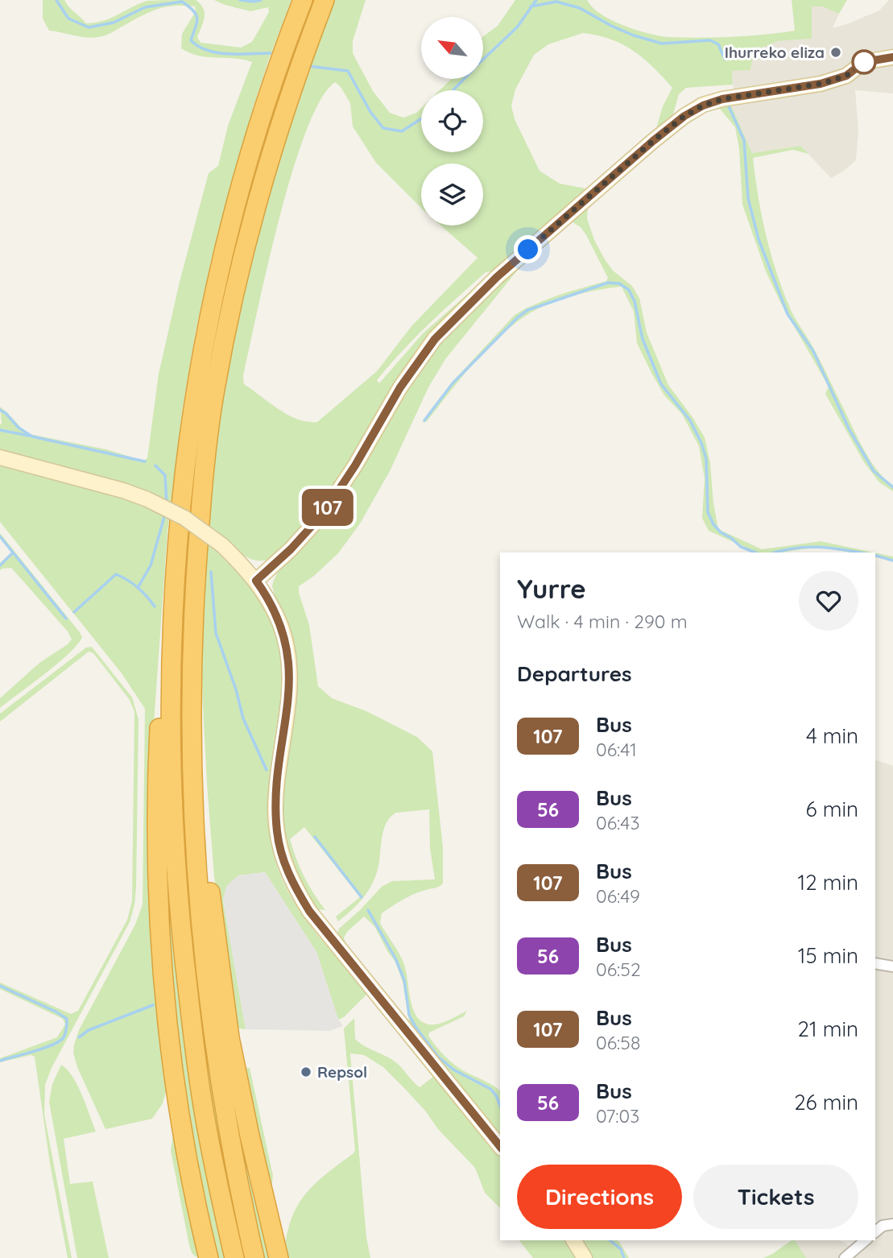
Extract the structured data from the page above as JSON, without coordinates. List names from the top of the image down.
{
  "places": ["Ihurreko eliza", "Repsol"],
  "lines": ["bus line 107"],
  "north": "top left",
  "page": {
    "on_map": "107",
    "heading": [
      ["Yurre", "Walk · 4 min · 290 m"],
      "Departures"
    ],
    "list": [
      {
        "mark": "107",
        "name": "Bus",
        "note": "06:41",
        "value": "4 min"
      },
      {
        "mark": "56",
        "name": "Bus",
        "note": "06:43",
        "value": "6 min"
      },
      {
        "mark": "107",
        "name": "Bus",
        "note": "06:49",
        "value": "12 min"
      },
      {
        "mark": "56",
        "name": "Bus",
        "note": "06:52",
        "value": "15 min"
      },
      {
        "mark": "107",
        "name": "Bus",
        "note": "06:58",
        "value": "21 min"
      },
      {
        "mark": "56",
        "name": "Bus",
        "note": "07:03",
        "value": "26 min"
      }
    ],
    "buttons": ["Directions", "Tickets"]
  }
}
